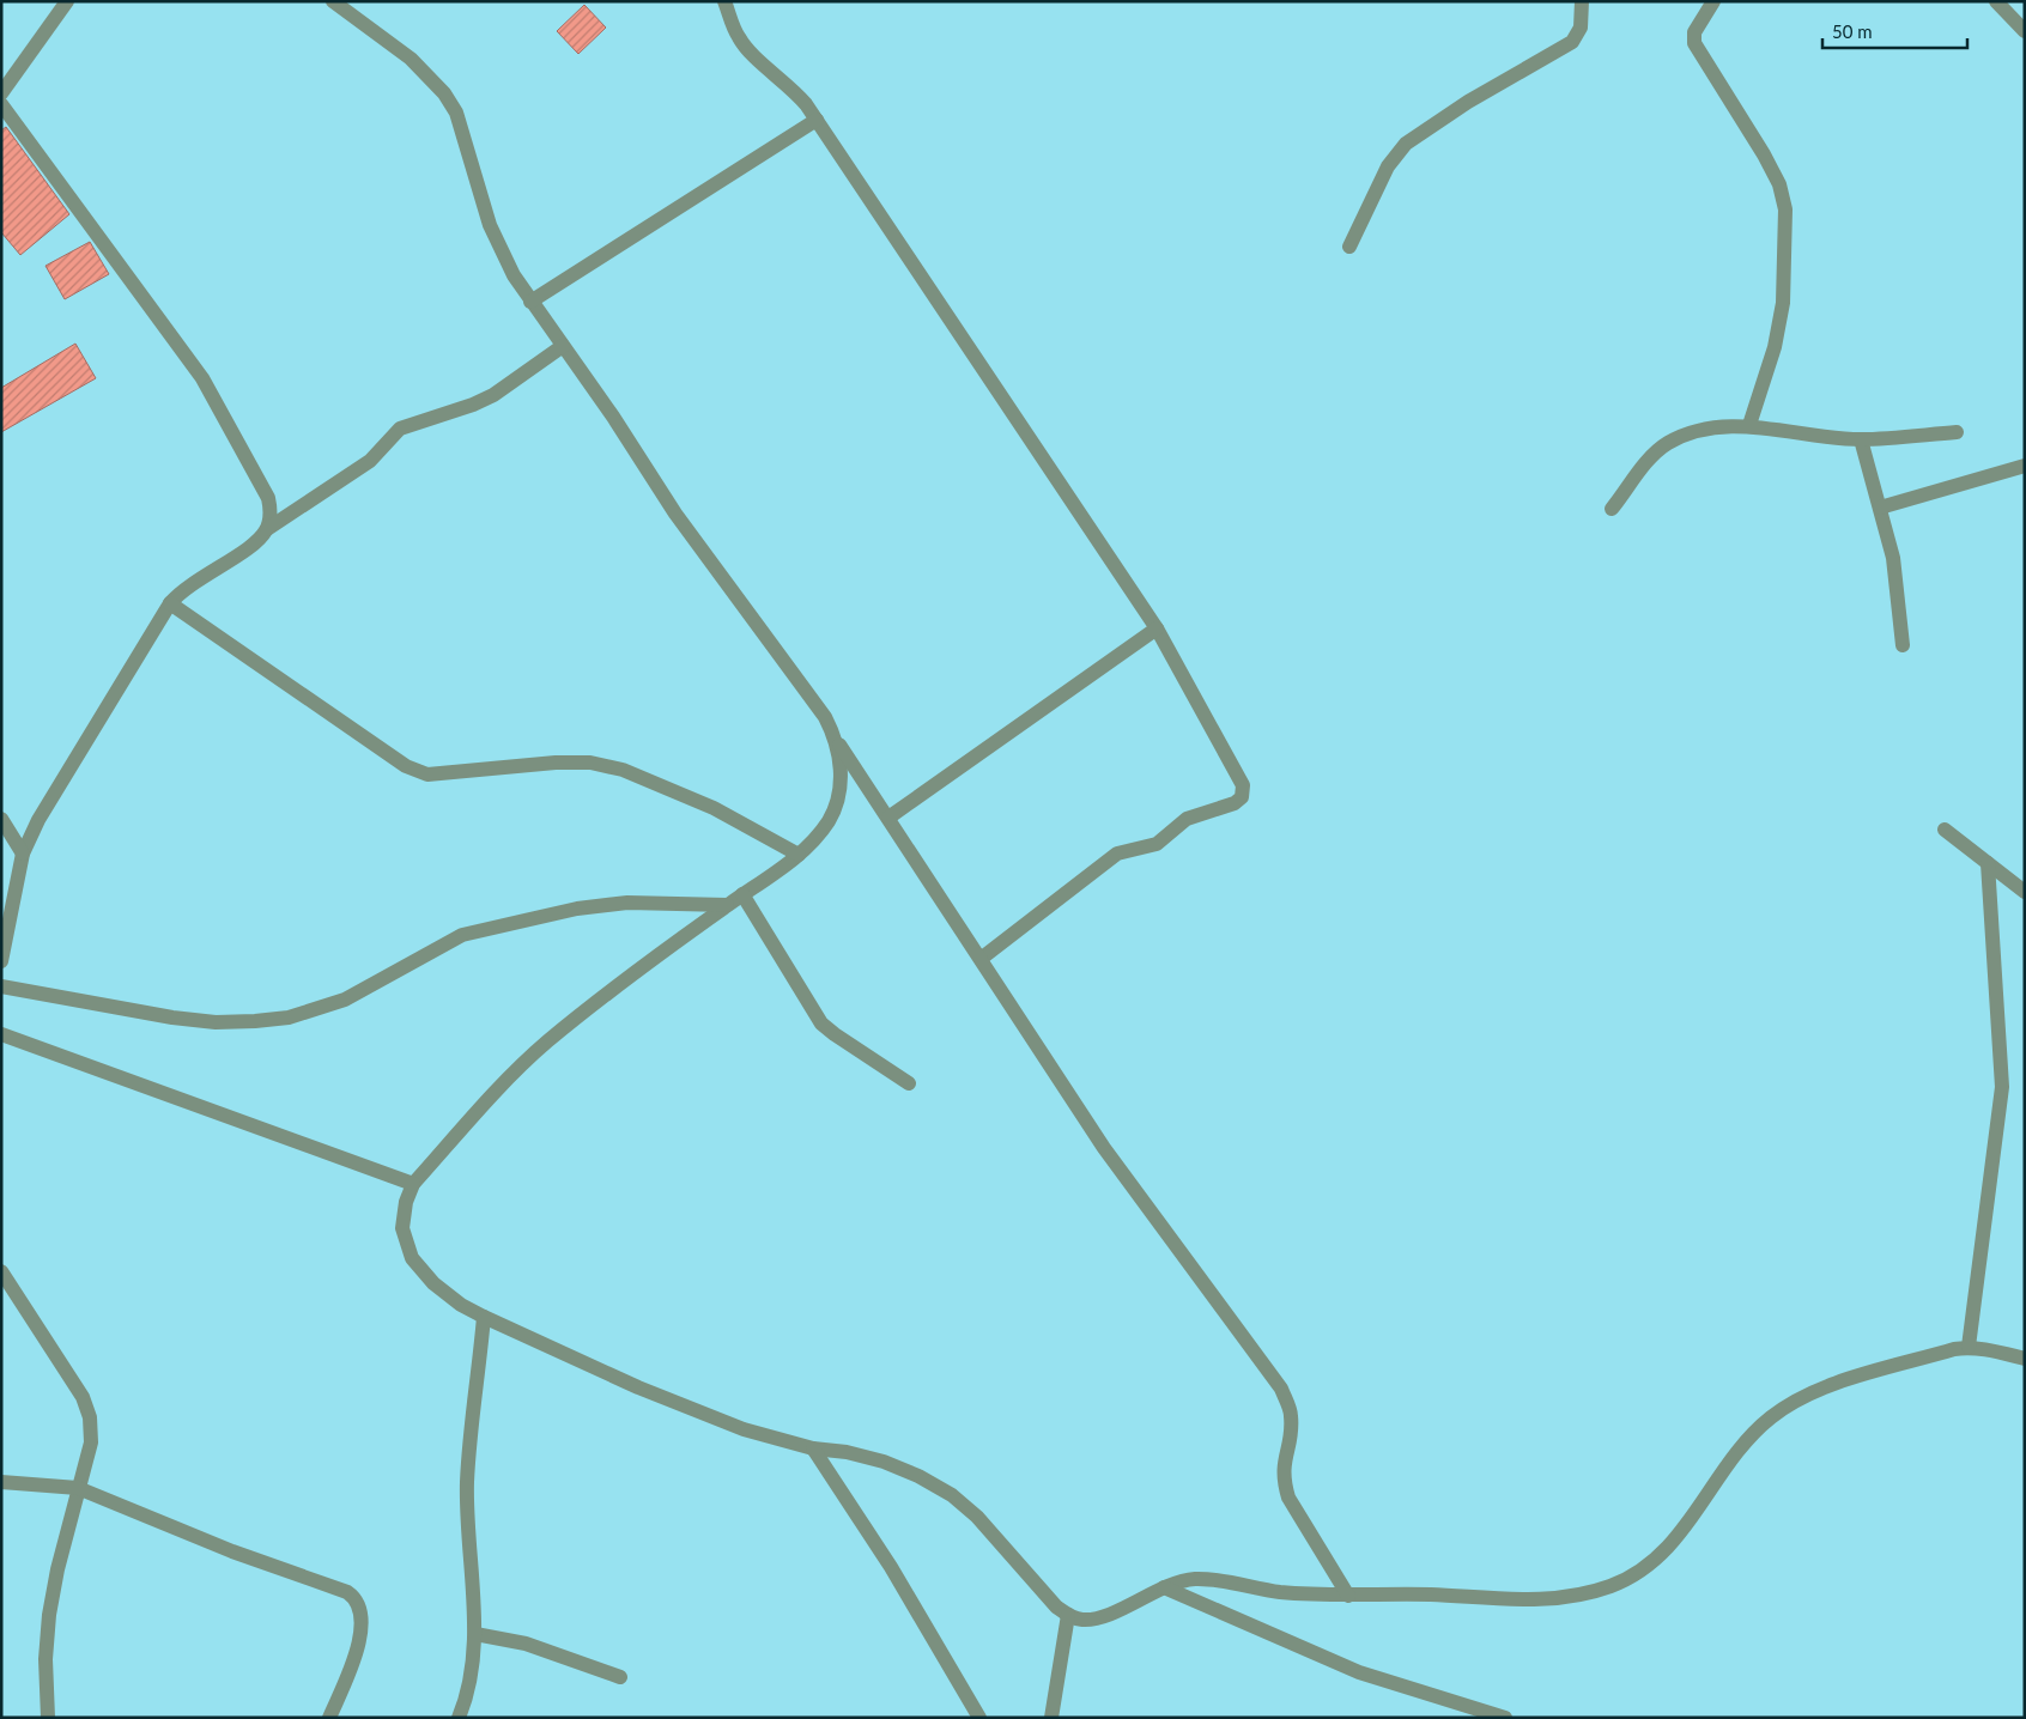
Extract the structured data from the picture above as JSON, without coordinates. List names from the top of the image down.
{
  "scale_bar": "50 m"
}
